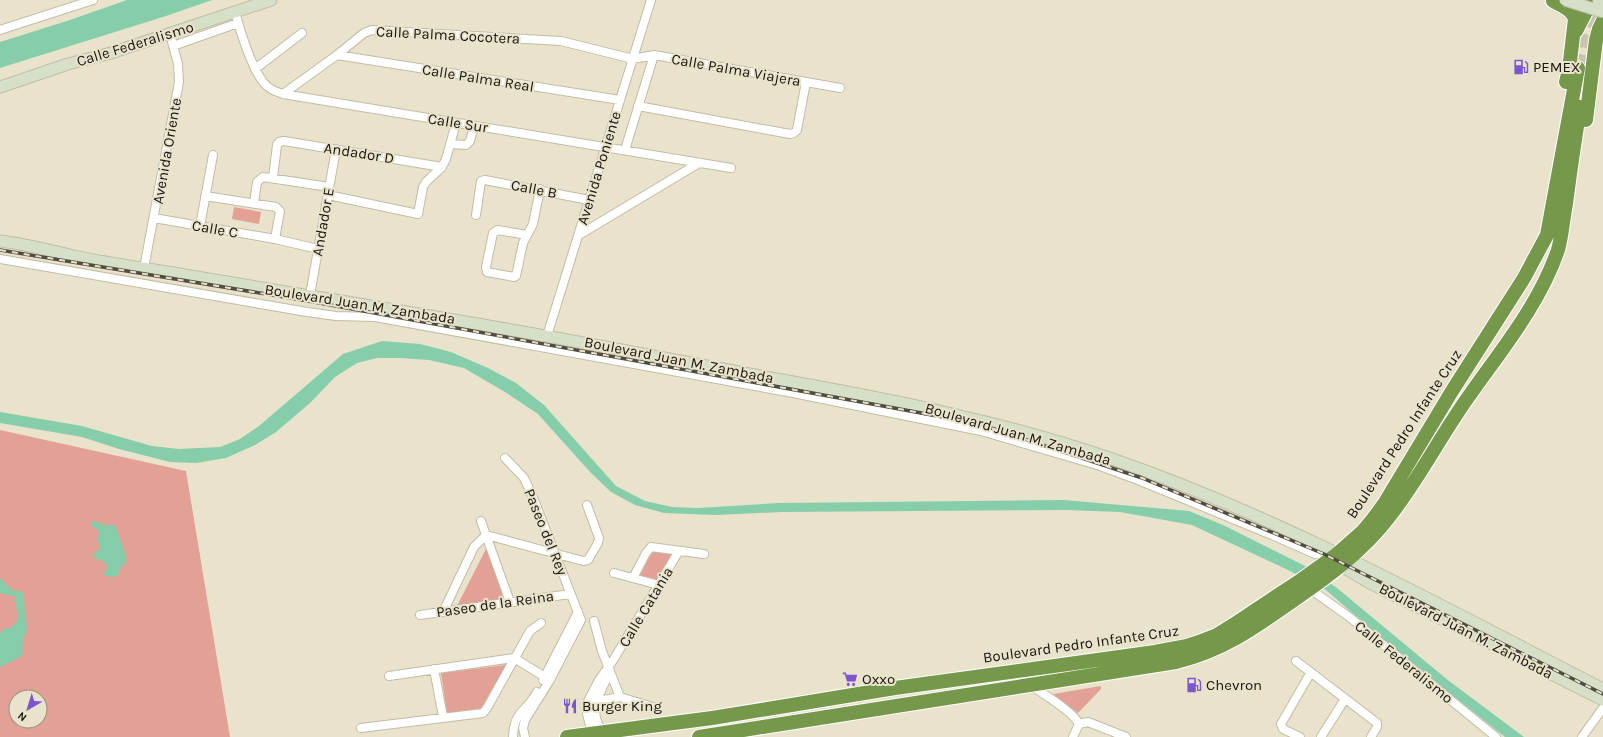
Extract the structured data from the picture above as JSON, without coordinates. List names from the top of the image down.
{
  "streets": {
    "highway": ["Boulevard Pedro Infante Cruz"],
    "street": [
      "Calle Palma Cocotera",
      "Calle Federalismo",
      "Calle Palma Viajera",
      "Calle Palma Real",
      "Calle Sur",
      "Avenida Oriente",
      "Andador D",
      "Avenida Poniente",
      "Calle B",
      "Andador E",
      "Calle C",
      "Boulevard Juan M. Zambada",
      "Paseo del Rey",
      "Paseo de la Reina",
      "Calle Catania"
    ]
  },
  "crossings": [
    ["Calle Palma Cocotera", "Calle Palma Viajera"],
    ["Calle Palma Cocotera", "Calle Palma Real"],
    ["Calle Palma Cocotera", "Calle Sur"],
    ["Calle Palma Cocotera", "Avenida Poniente"],
    ["Calle Federalismo", "Calle Sur"],
    ["Calle Federalismo", "Avenida Oriente"],
    ["Calle Federalismo", "Boulevard Pedro Infante Cruz"],
    ["Calle Palma Viajera", "Avenida Poniente"],
    ["Calle Palma Real", "Avenida Poniente"],
    ["Calle Sur", "Avenida Poniente"],
    ["Avenida Oriente", "Calle C"],
    ["Avenida Oriente", "Boulevard Juan M. Zambada"],
    ["Andador D", "Andador E"],
    ["Avenida Poniente", "Calle B"],
    ["Avenida Poniente", "Boulevard Juan M. Zambada"],
    ["Andador E", "Calle C"],
    ["Andador E", "Boulevard Juan M. Zambada"],
    ["Boulevard Juan M. Zambada", "Boulevard Pedro Infante Cruz"],
    ["Paseo del Rey", "Paseo de la Reina"]
  ],
  "places": {
    "fuel station": ["PEMEX", "Chevron"],
    "supermarket": ["Oxxo"],
    "restaurant": ["Burger King"]
  },
  "north": "bottom left"
}
